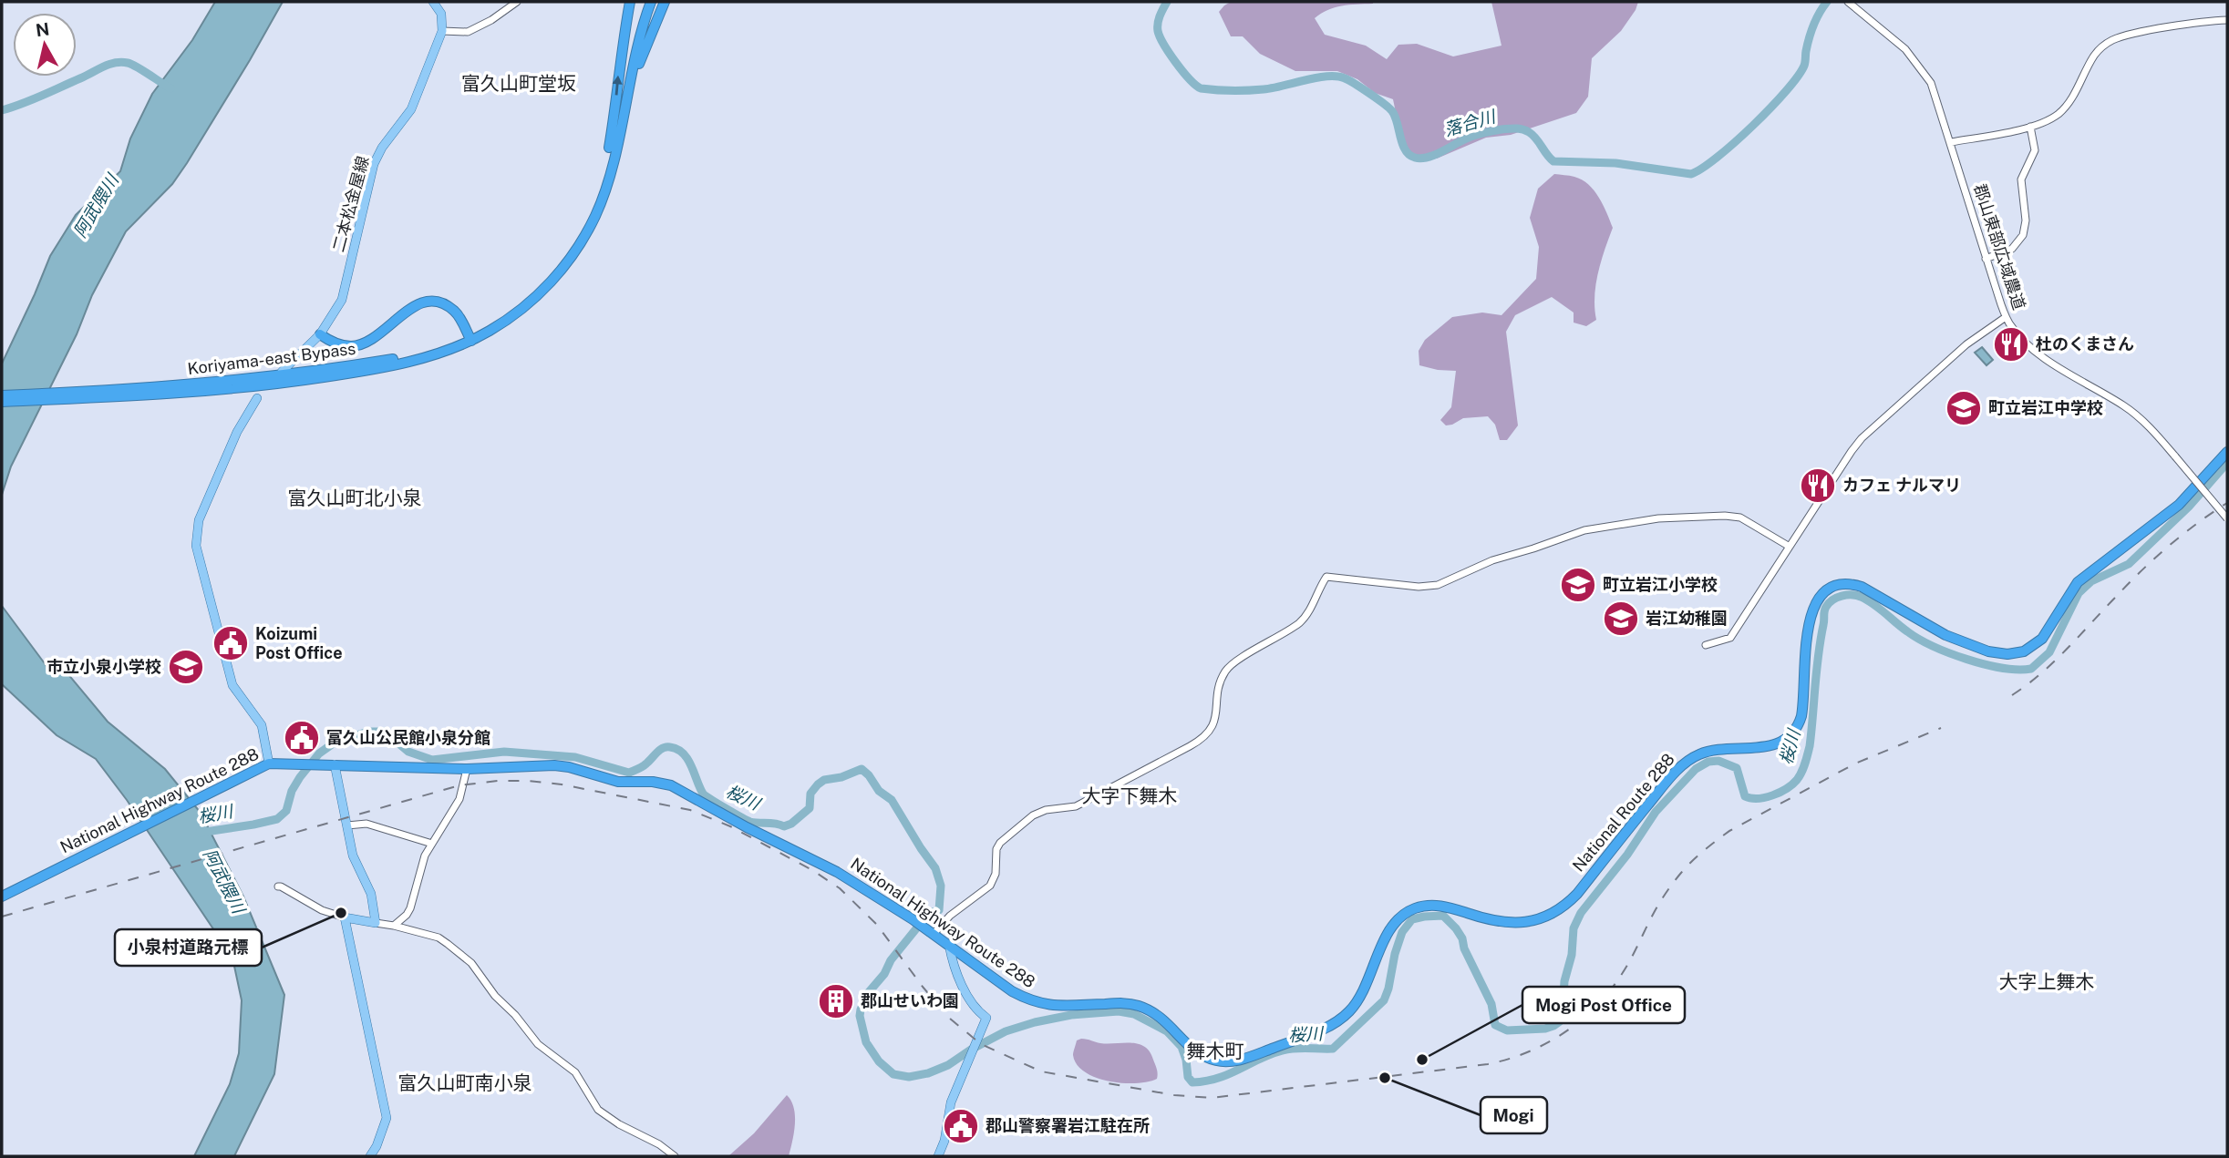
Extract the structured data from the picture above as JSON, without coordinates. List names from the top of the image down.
{
  "streets": {
    "highway": ["Koriyama-east Bypass", "National Highway Route 288"],
    "main road": ["二本松金屋線"],
    "street": ["郡山東部広域農道"]
  },
  "districts": [
    "富久山町堂坂",
    "富久山町北小泉",
    "大字下舞木",
    "大字上舞木",
    "舞木町",
    "富久山町南小泉"
  ],
  "water": ["落合川", "阿武隈川", "桜川"],
  "places": {
    "restaurant": ["杜のくまさん", "カフェ ナルマリ"],
    "school or university": [
      "町立岩江中学校",
      "町立岩江小学校",
      "岩江幼稚園",
      "市立小泉小学校"
    ],
    "public building": ["Koizumi Post Office", "富久山公民館小泉分館", "郡山警察署岩江駐在所"],
    "other": ["小泉村道路元標", "Mogi Post Office", "Mogi"],
    "building": ["郡山せいわ園"]
  },
  "north": "top"
}
